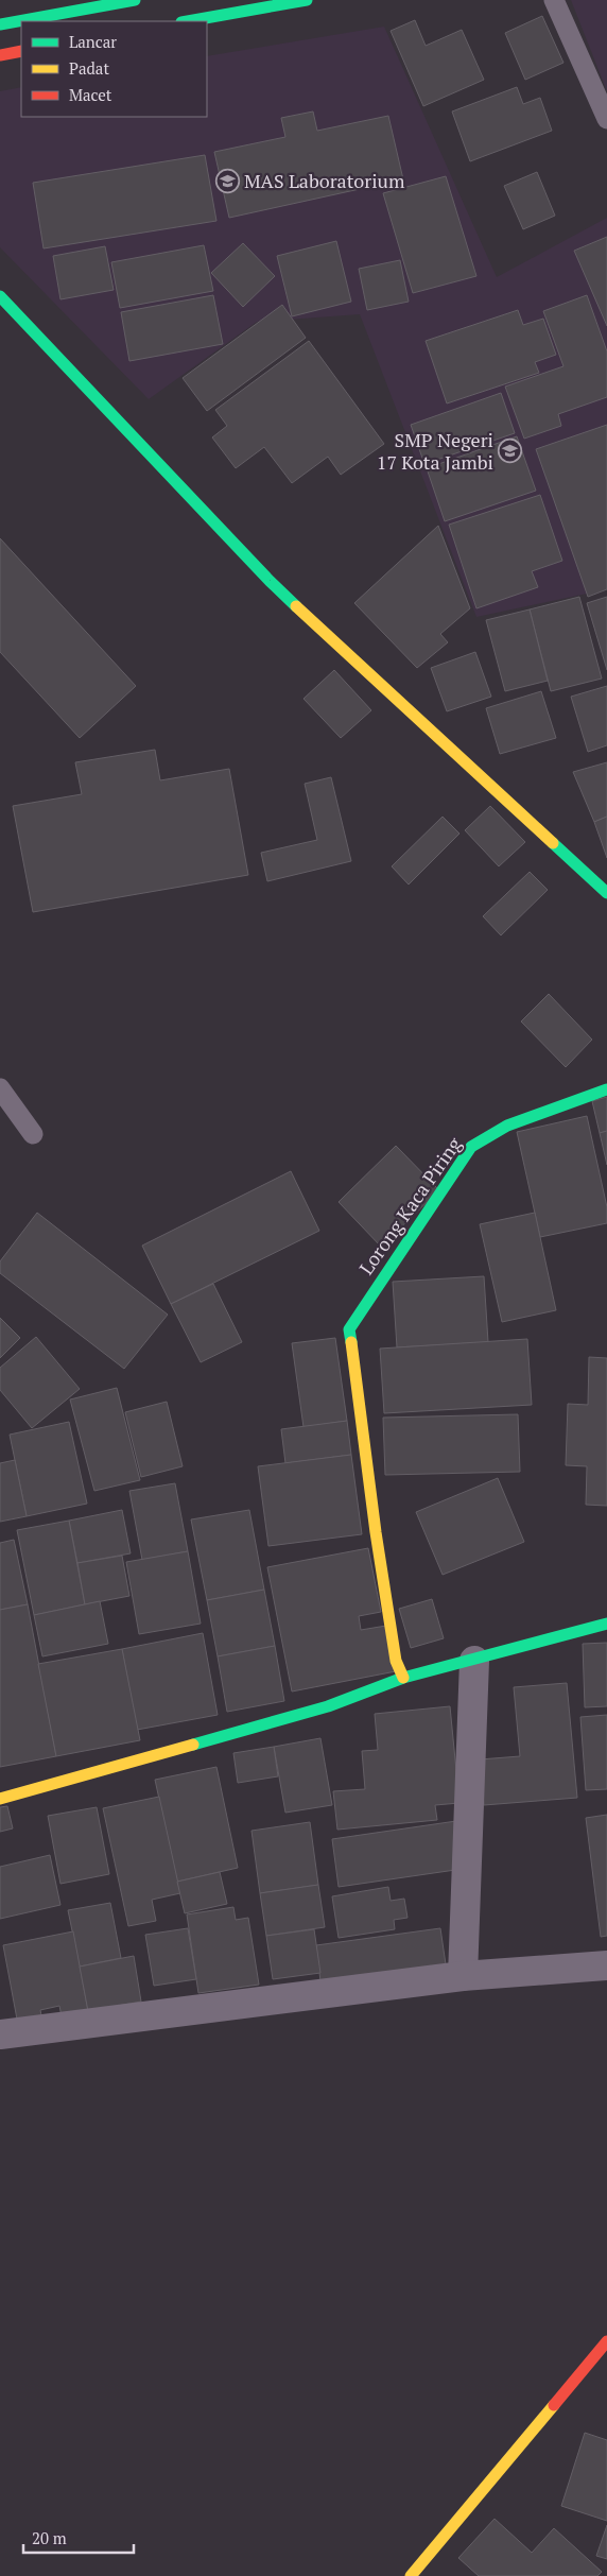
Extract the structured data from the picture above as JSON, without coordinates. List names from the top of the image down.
{
  "streets": {
    "street": ["Lorong Kaca Piring"]
  },
  "places": {
    "school or university": ["MAS Laboratorium", "SMP Negeri 17 Kota Jambi"]
  },
  "legend": ["Lancar", "Padat", "Macet"],
  "scale_bar": "20 m"
}
